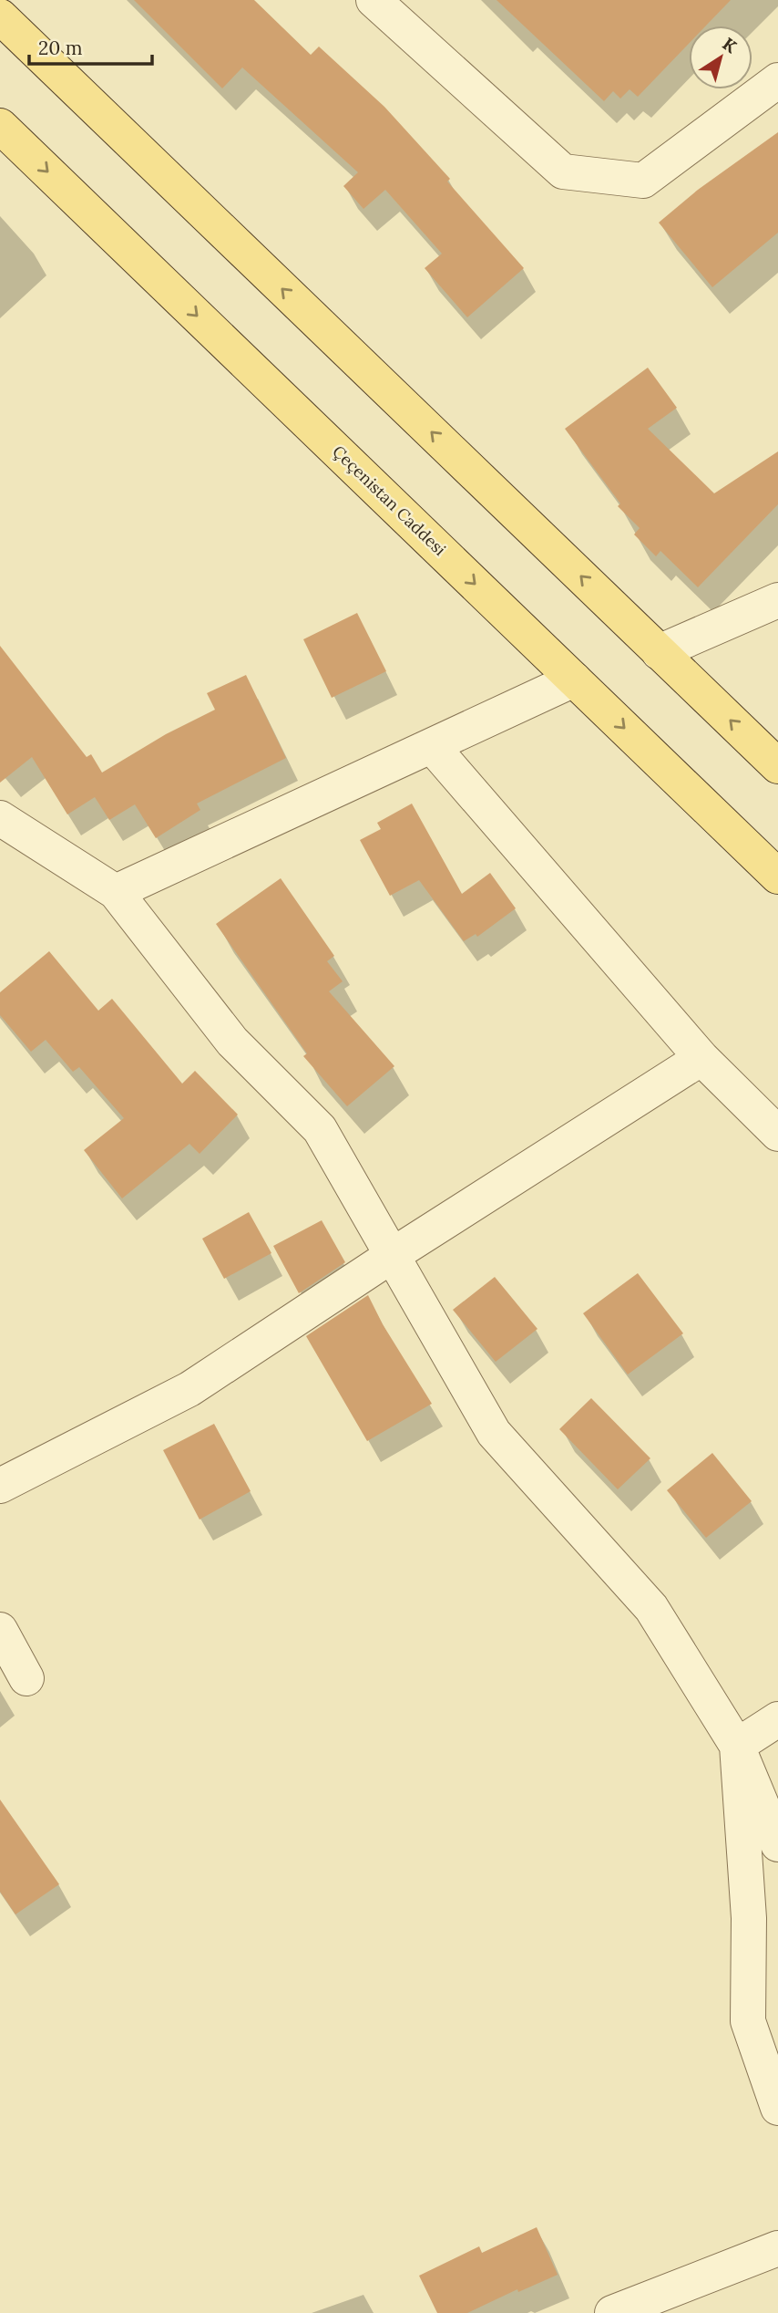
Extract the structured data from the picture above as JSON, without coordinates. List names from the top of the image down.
{
  "streets": {
    "main road": ["Çeçenistan Caddesi"]
  },
  "scale_bar": "20 m",
  "north": "top right"
}
